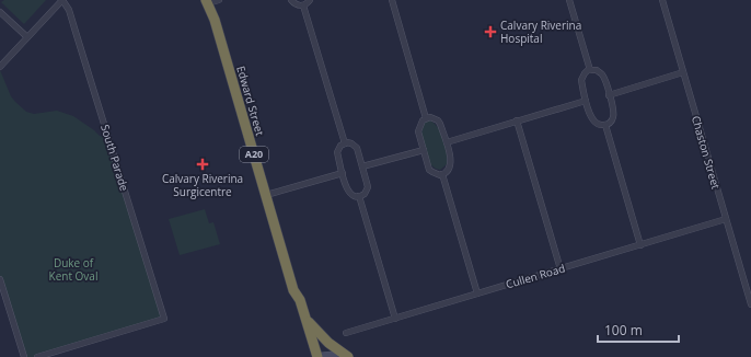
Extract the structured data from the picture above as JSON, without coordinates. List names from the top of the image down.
{
  "streets": {
    "highway": ["Edward Street", "A20"],
    "street": ["Chaston Street", "South Parade", "Cullen Road"]
  },
  "crossings": [
    ["Chaston Street", "Cullen Road"]
  ],
  "parks": ["Duke of Kent Oval"],
  "places": {
    "health": ["Calvary Riverina Hospital", "Calvary Riverina Surgicentre"]
  },
  "scale_bar": "100 m"
}
